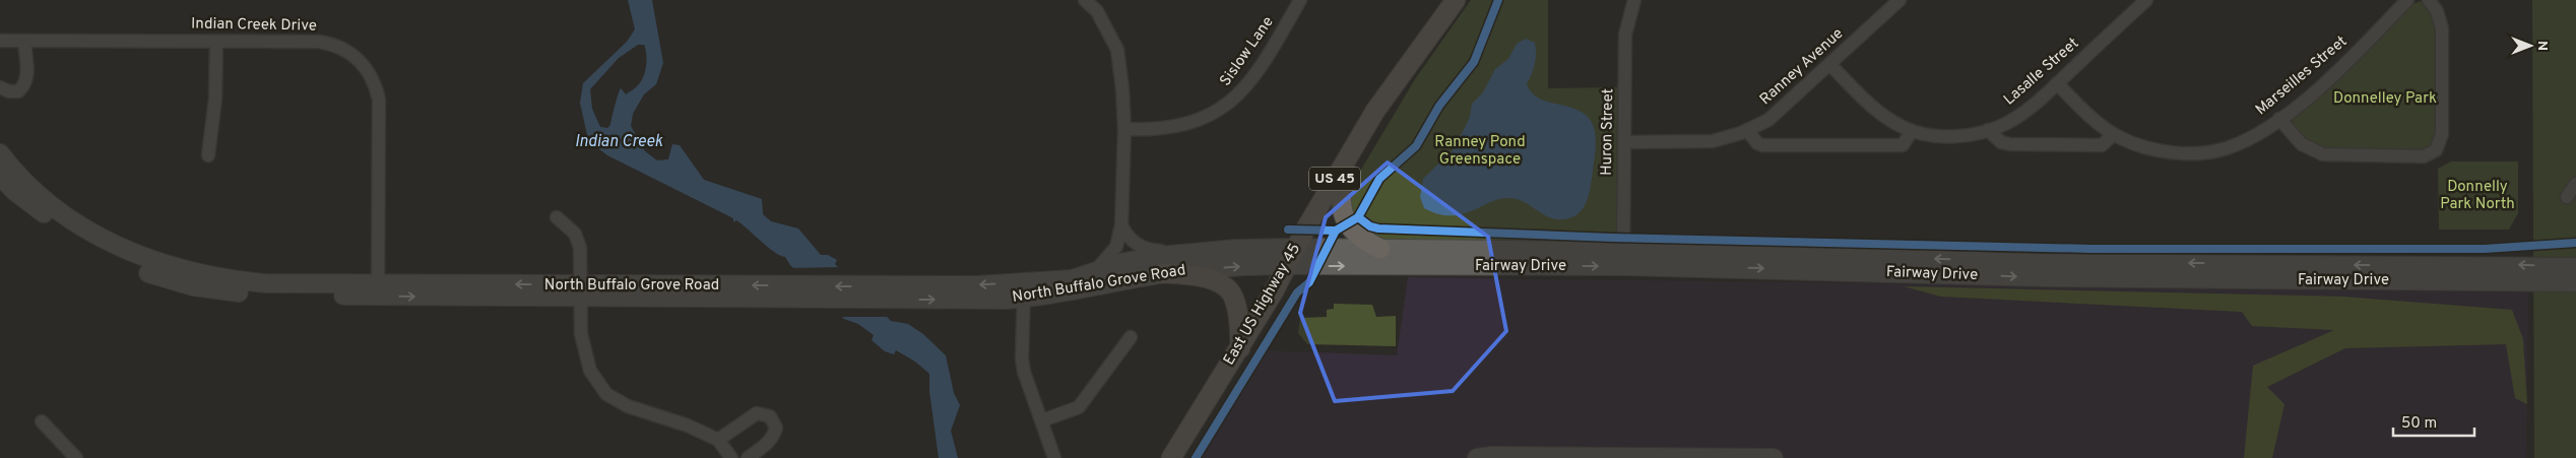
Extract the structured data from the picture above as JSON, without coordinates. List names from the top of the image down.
{
  "streets": {
    "main road": [
      "US 45",
      "Fairway Drive",
      "North Buffalo Grove Road",
      "East US Highway 45"
    ],
    "street": [
      "Indian Creek Drive",
      "Sislow Lane",
      "Ranney Avenue",
      "Lasalle Street",
      "Marseilles Street",
      "Huron Street"
    ]
  },
  "crossings": [
    ["Indian Creek Drive", "North Buffalo Grove Road"],
    ["Ranney Avenue", "Lasalle Street"],
    ["Ranney Avenue", "Huron Street"],
    ["Lasalle Street", "Marseilles Street"],
    ["Huron Street", "Fairway Drive"],
    ["Fairway Drive", "North Buffalo Grove Road"],
    ["Fairway Drive", "East US Highway 45"],
    ["North Buffalo Grove Road", "East US Highway 45"]
  ],
  "water": ["Indian Creek"],
  "parks": ["Donnelley Park", "Ranney Pond Greenspace", "Donnelly Park North"],
  "scale_bar": "50 m",
  "north": "right"
}
